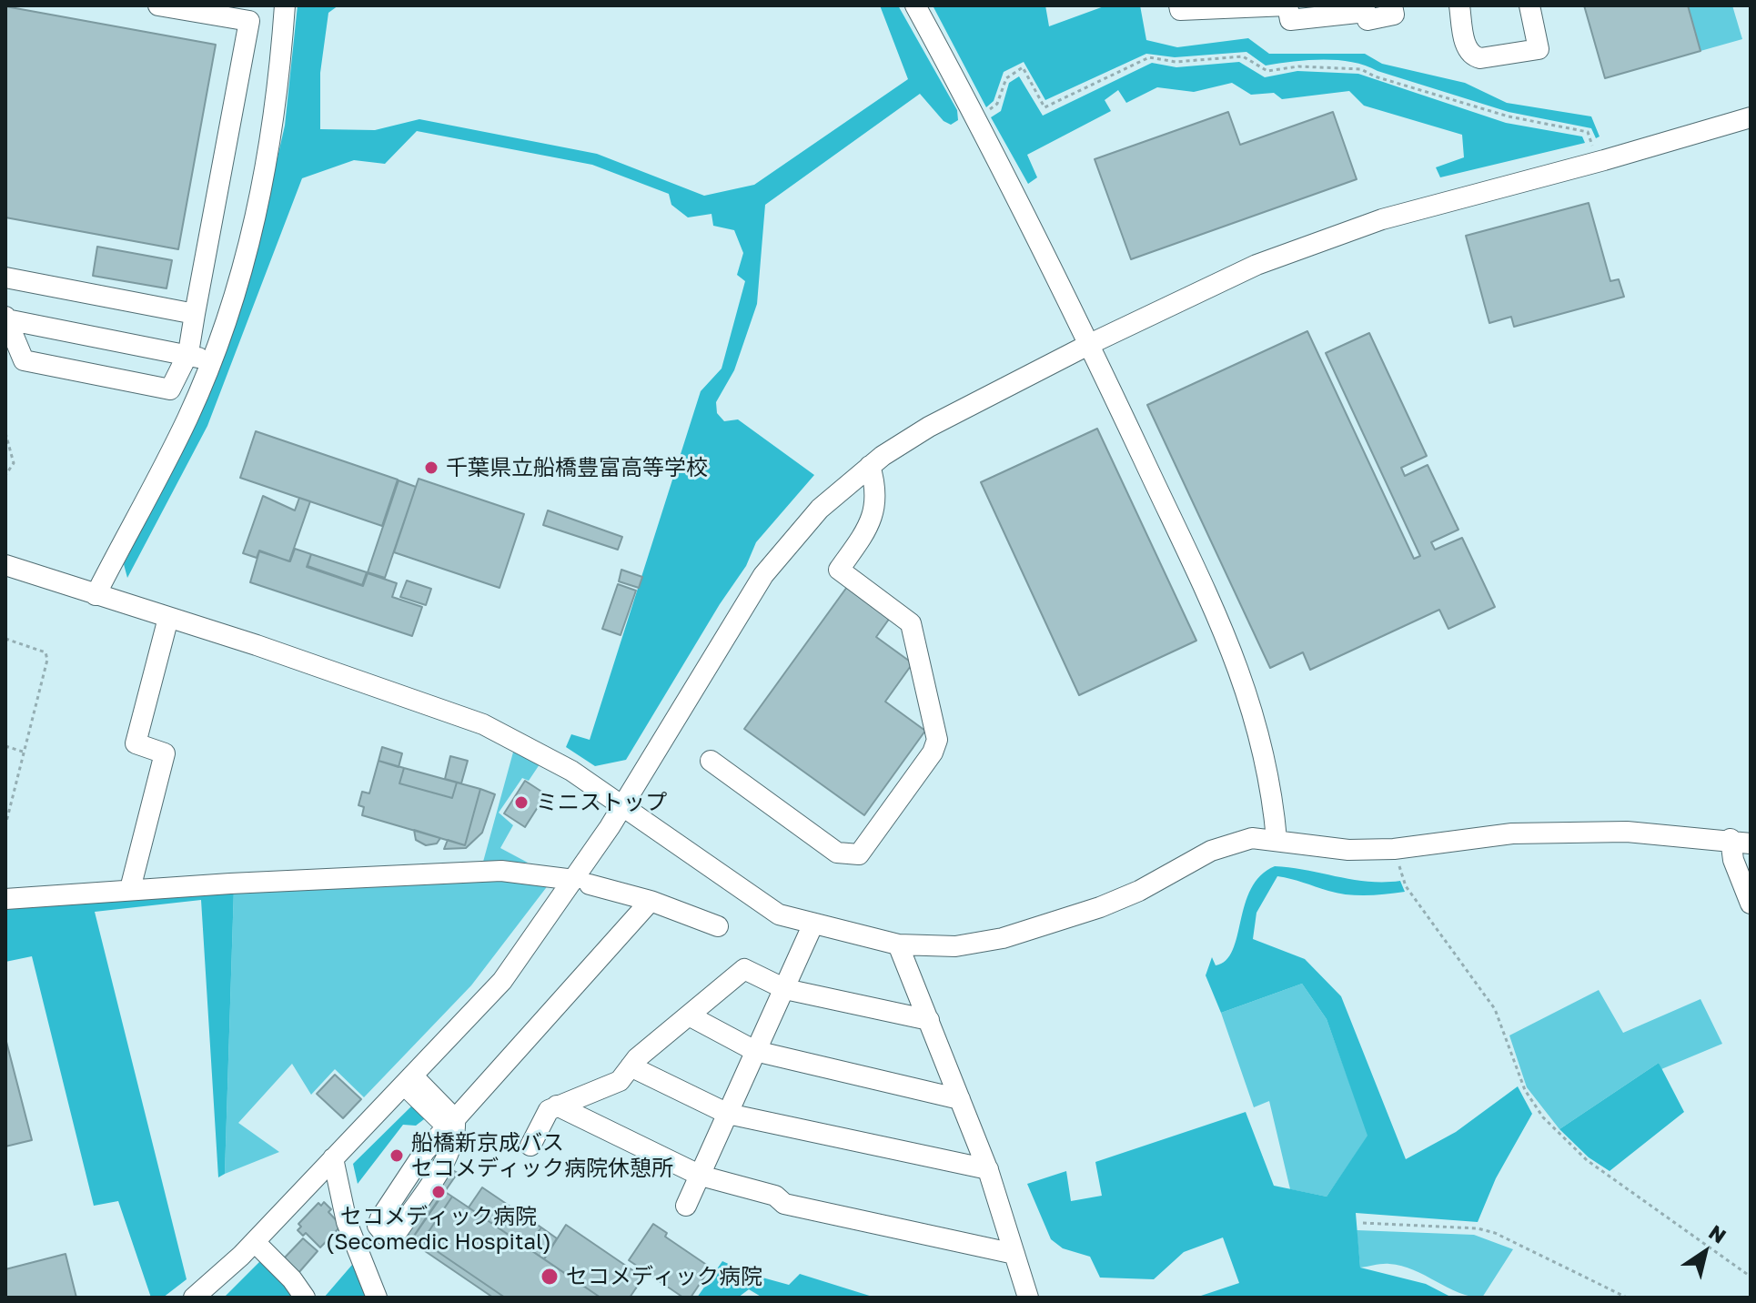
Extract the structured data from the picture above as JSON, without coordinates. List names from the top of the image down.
{
  "places": [
    "千葉県立船橋豊富高等学校",
    "ミニストップ",
    "船橋新京成バス セコメディック病院休憩所",
    "セコメディック病院 (Secomedic Hospital)",
    "セコメディック病院"
  ],
  "north": "top right"
}
